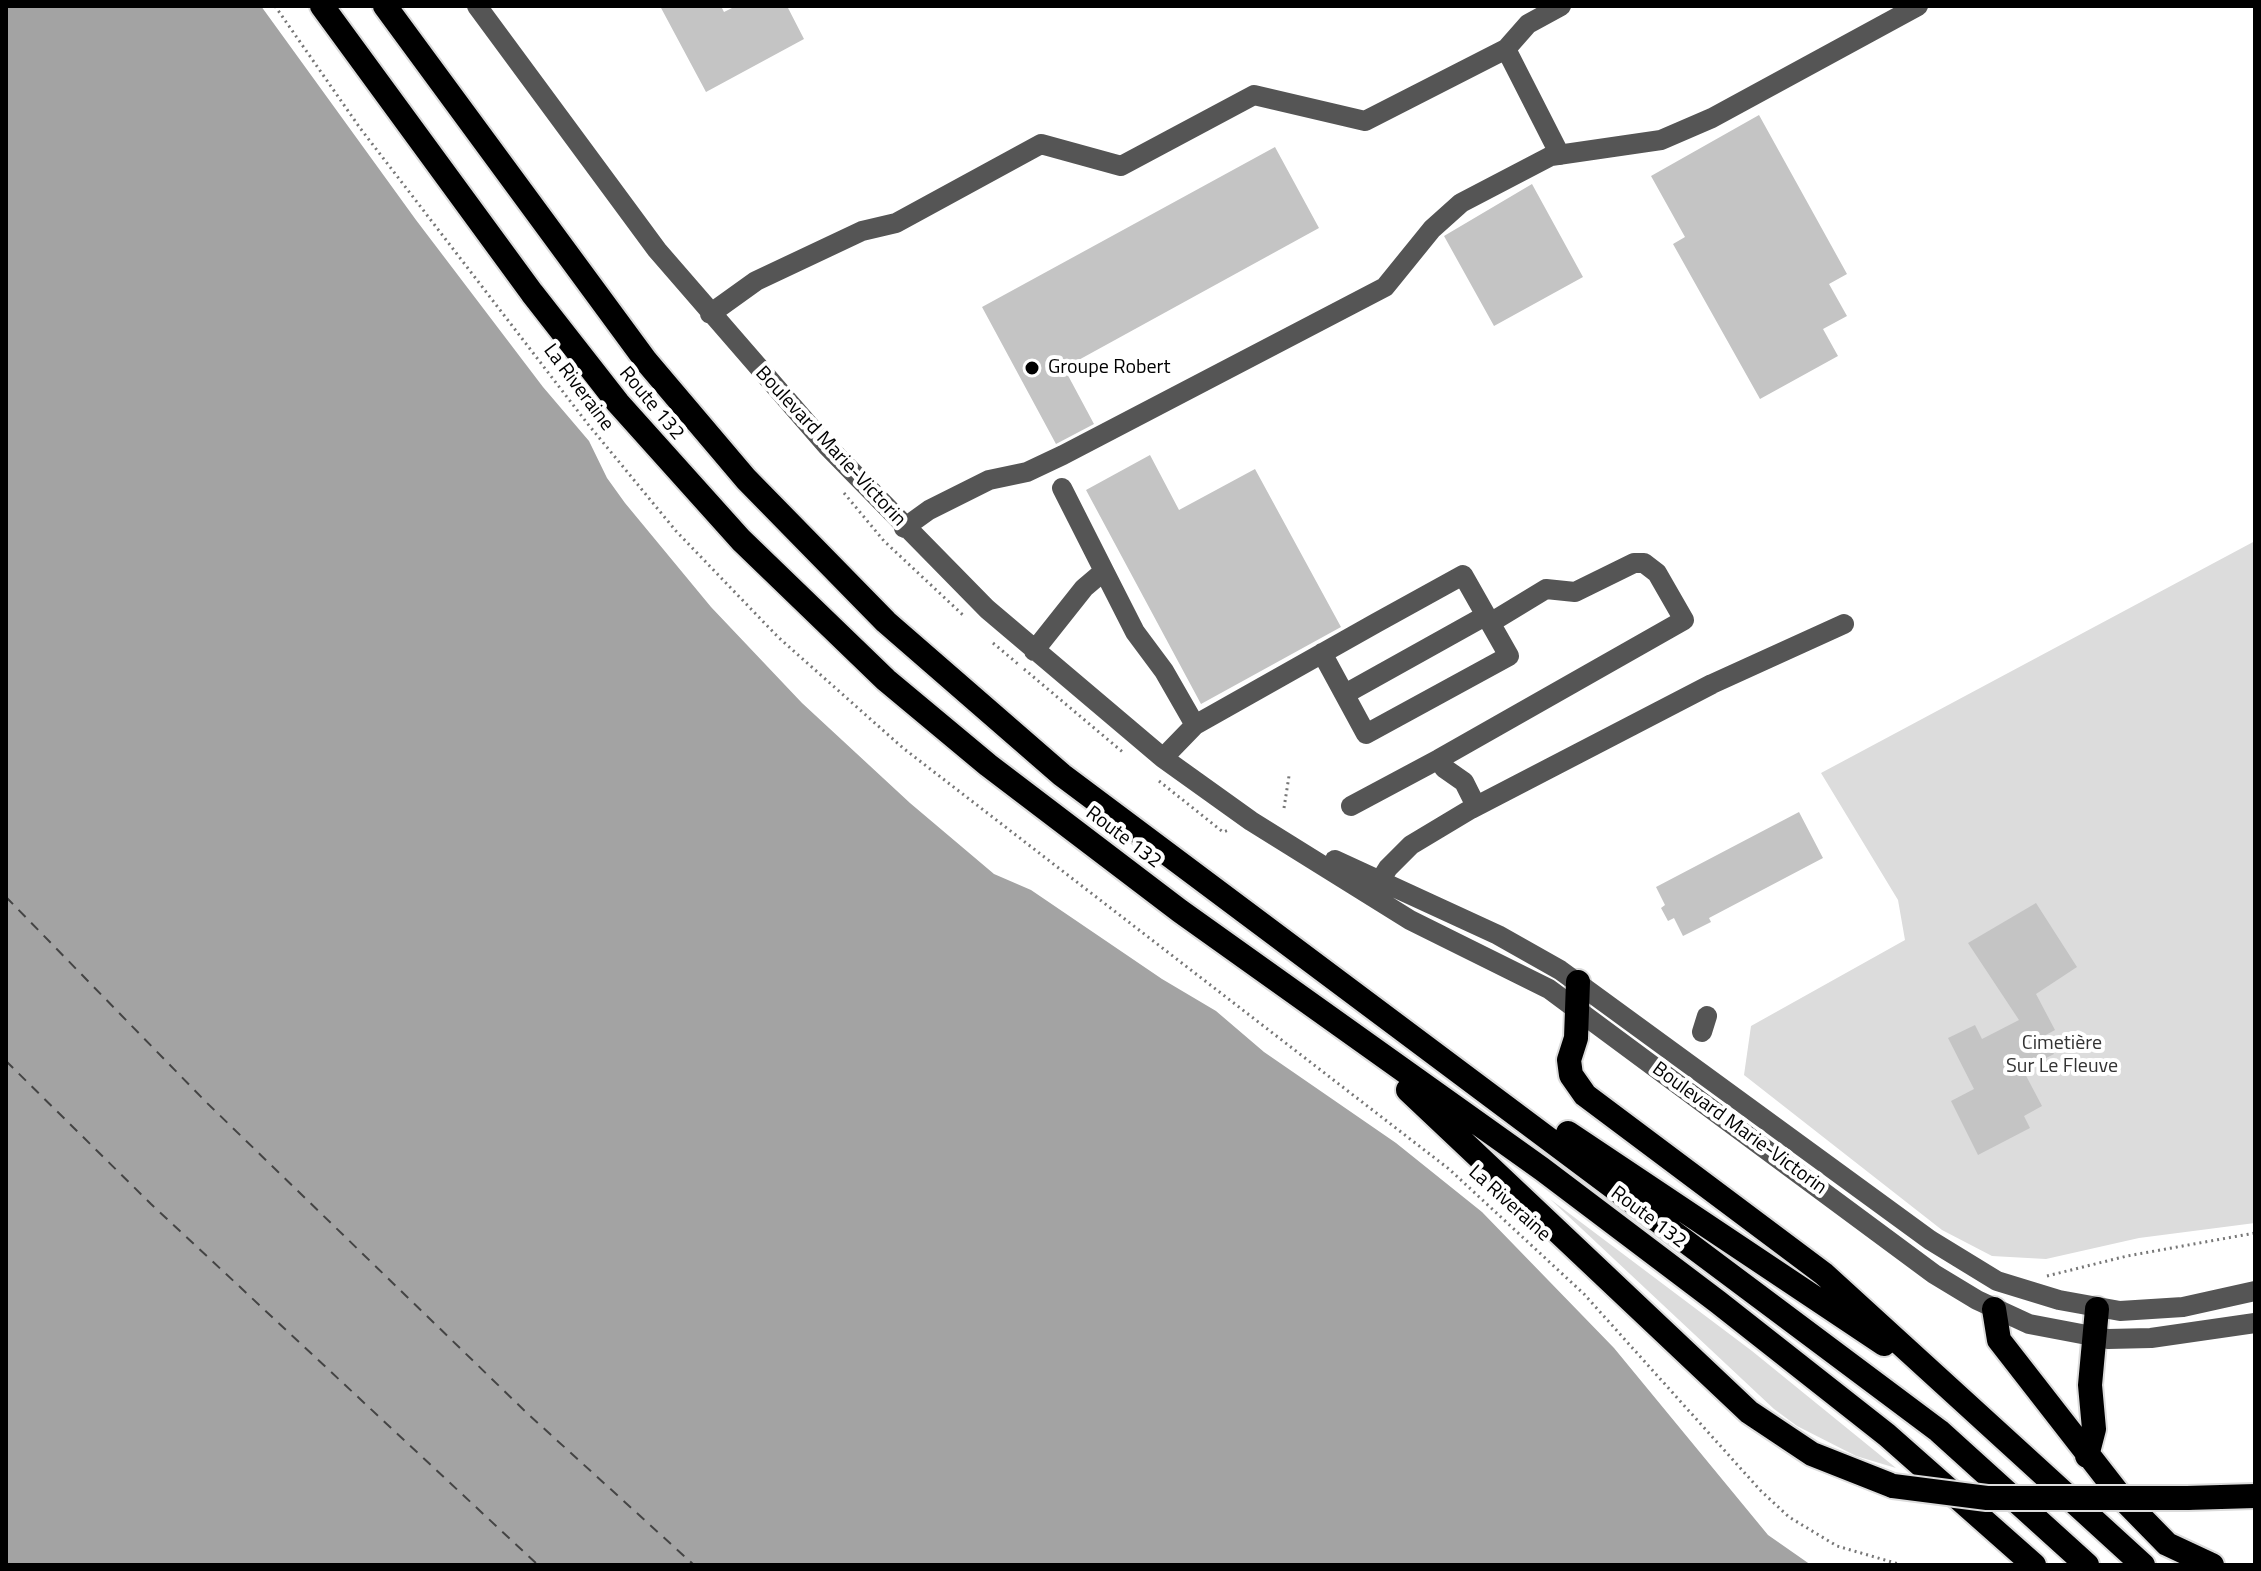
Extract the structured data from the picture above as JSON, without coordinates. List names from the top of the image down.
{
  "streets": {
    "highway": ["Route 132"],
    "street": ["Boulevard Marie-Victorin"],
    "path": ["La Riveraine"]
  },
  "parks": ["Cimetière Sur Le Fleuve"],
  "places": ["Groupe Robert"]
}
